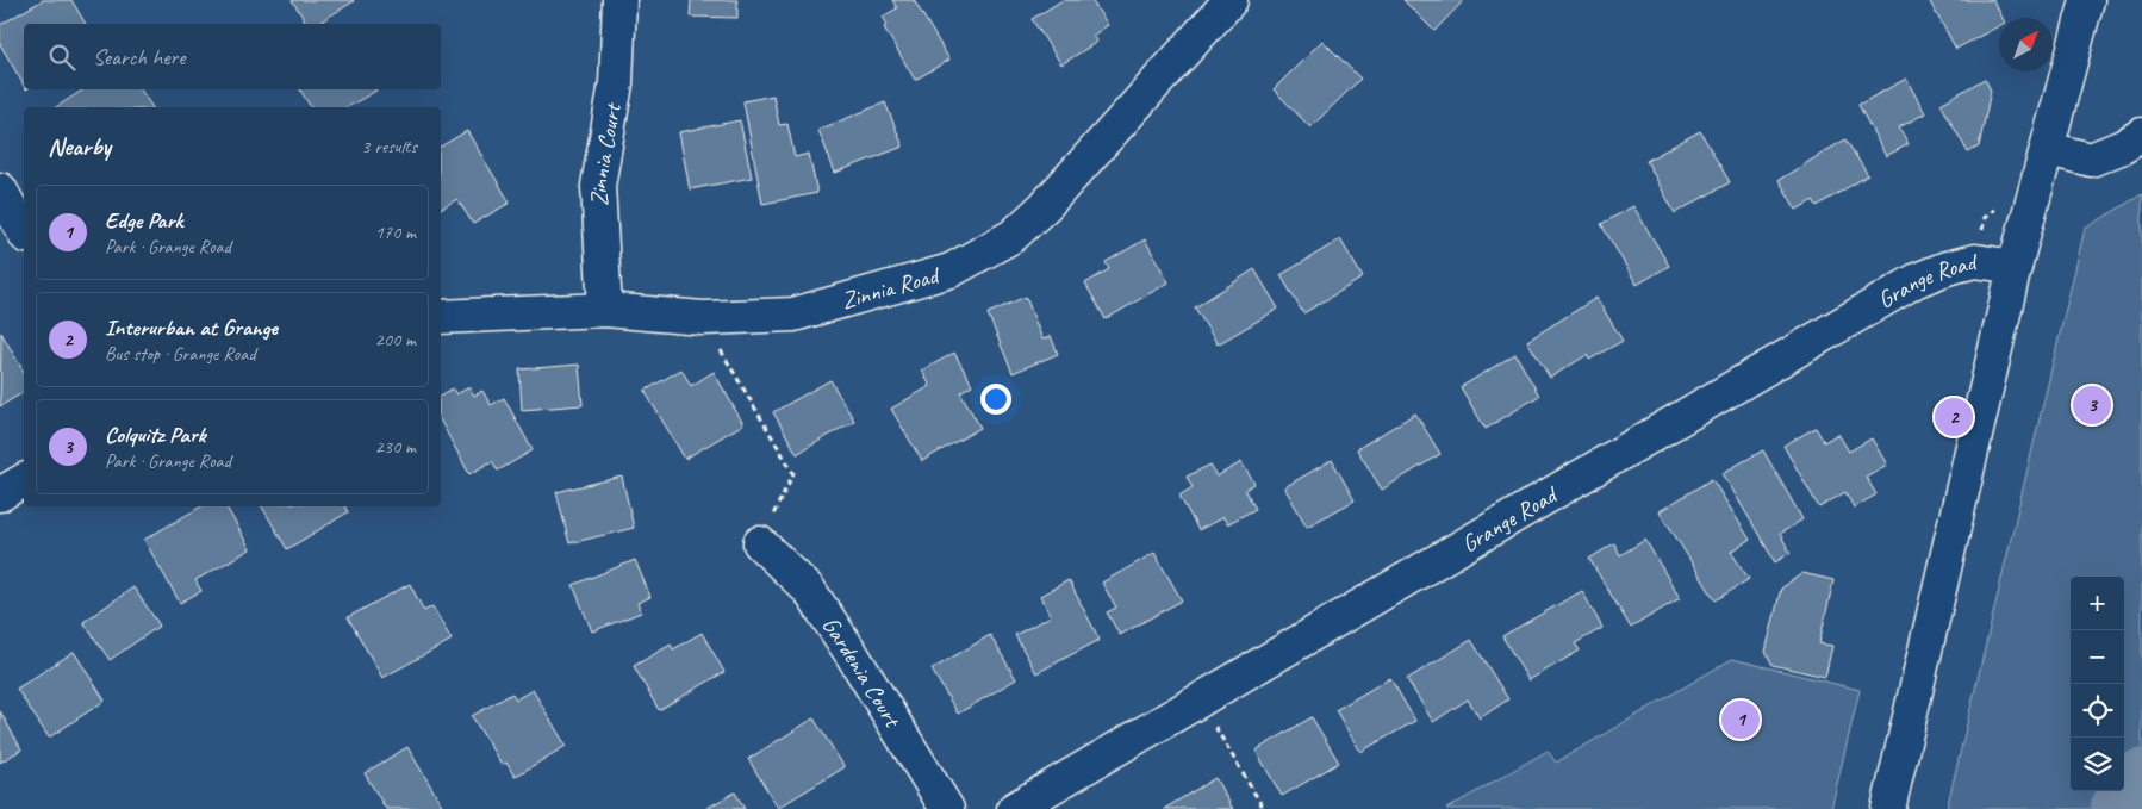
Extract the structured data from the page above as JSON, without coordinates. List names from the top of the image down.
{
  "streets": {
    "street": [
      "Zinnia Court",
      "Grange Road",
      "Zinnia Road",
      "Gardenia Court"
    ]
  },
  "crossings": [
    ["Zinnia Court", "Zinnia Road"]
  ],
  "north": "top right",
  "page": {
    "search": "Search here",
    "heading": ["Nearby", "3 results"],
    "list": [
      {
        "mark": "1",
        "name": "Edge Park",
        "note": "Park · Grange Road",
        "value": "170 m"
      },
      {
        "mark": "2",
        "name": "Interurban at Grange",
        "note": "Bus stop · Grange Road",
        "value": "200 m"
      },
      {
        "mark": "3",
        "name": "Colquitz Park",
        "note": "Park · Grange Road",
        "value": "230 m"
      }
    ],
    "pins": ["3", "2", "1"],
    "map_buttons": ["+", "−"]
  }
}
